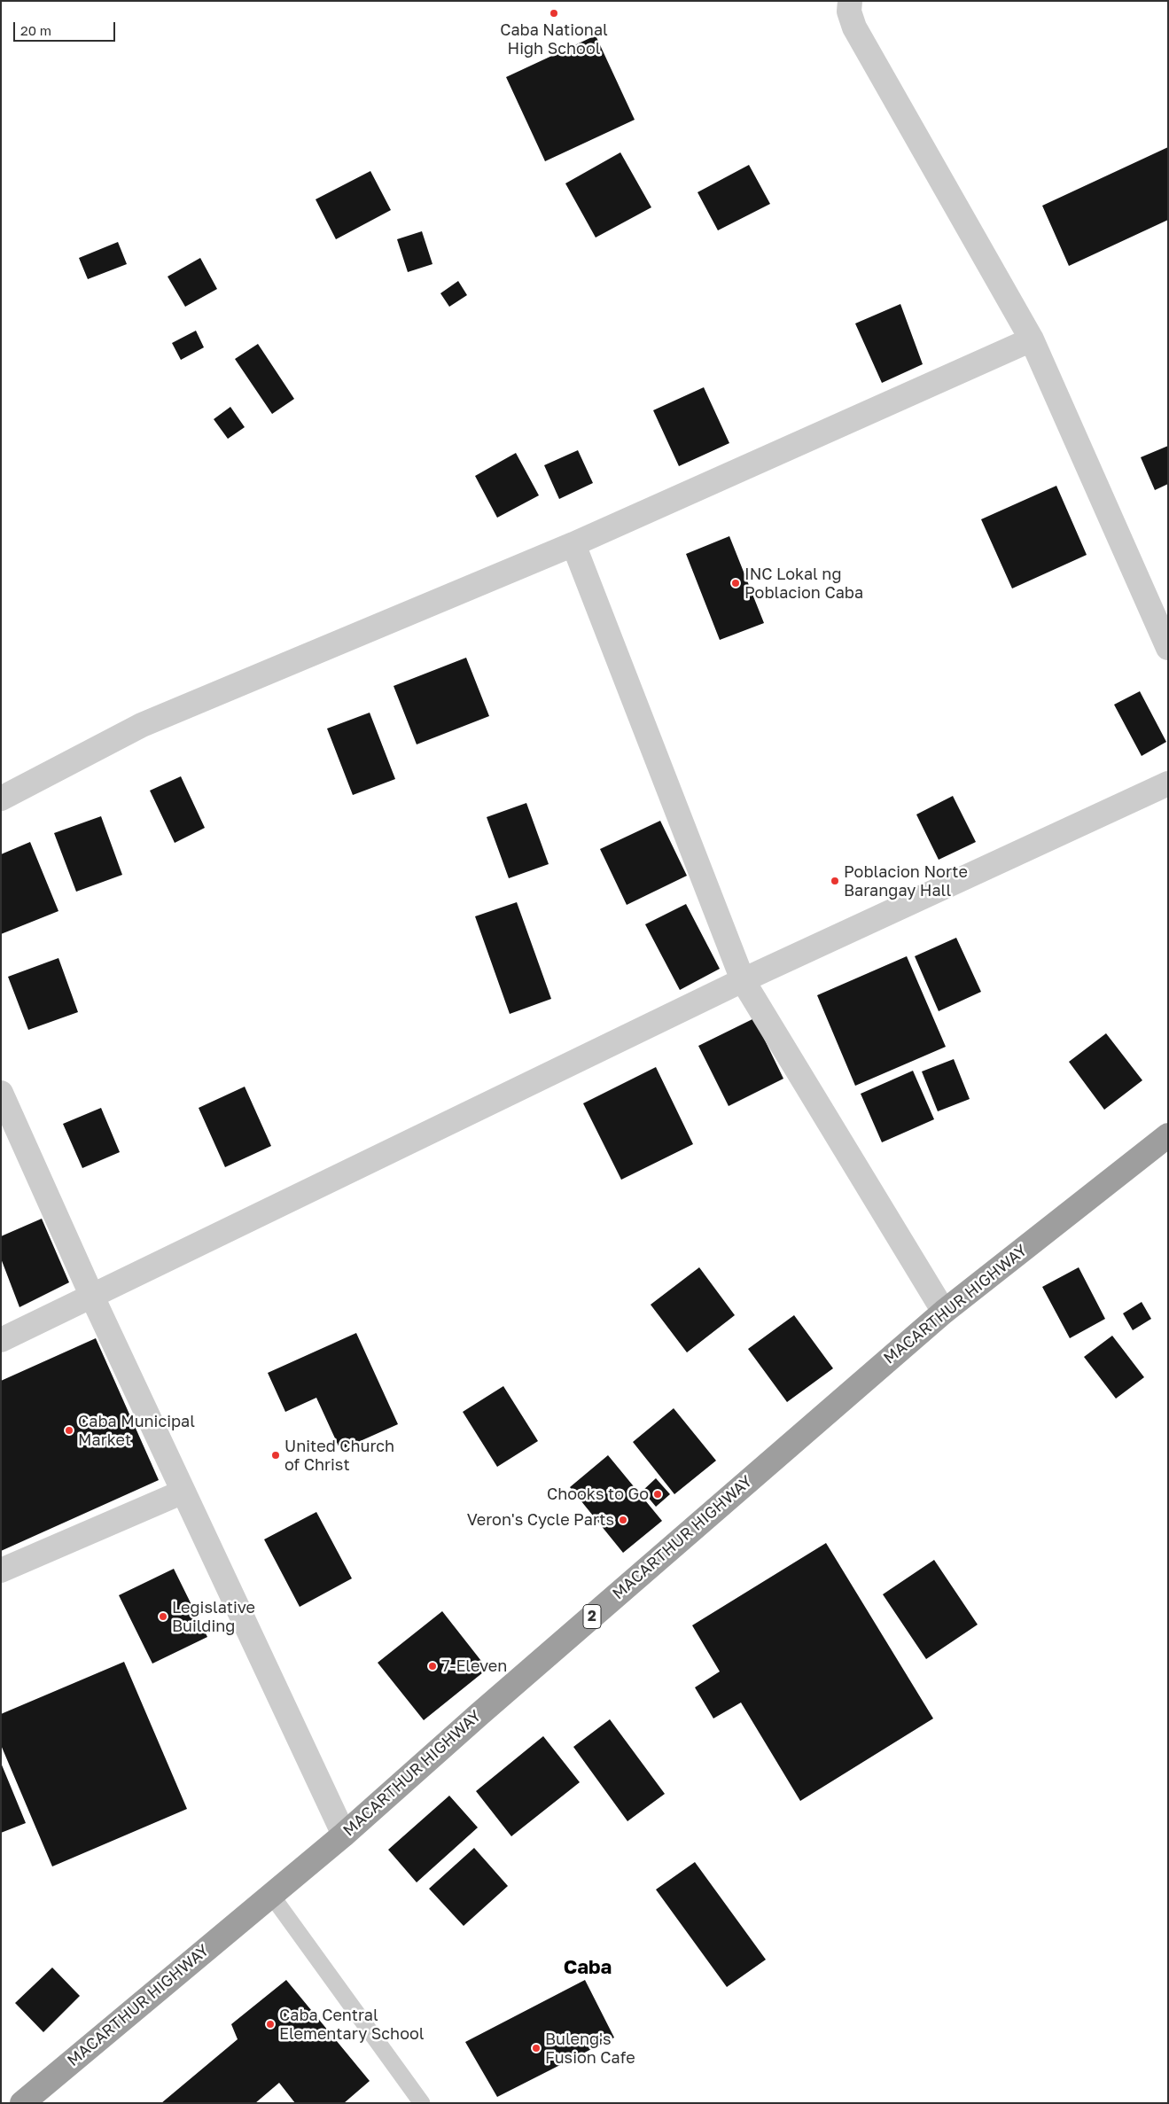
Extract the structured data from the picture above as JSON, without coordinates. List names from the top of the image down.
{
  "streets": {
    "highway": ["MACARTHUR HIGHWAY", "2"]
  },
  "districts": ["Caba"],
  "places": [
    "Caba National High School",
    "INC Lokal ng Poblacion Caba",
    "Poblacion Norte Barangay Hall",
    "Caba Municipal Market",
    "United Church of Christ",
    "Chooks to Go",
    "Veron's Cycle Parts",
    "Legislative Building",
    "7-Eleven",
    "Caba Central Elementary School",
    "Buleng's Fusion Cafe"
  ],
  "scale_bar": "20 m"
}
